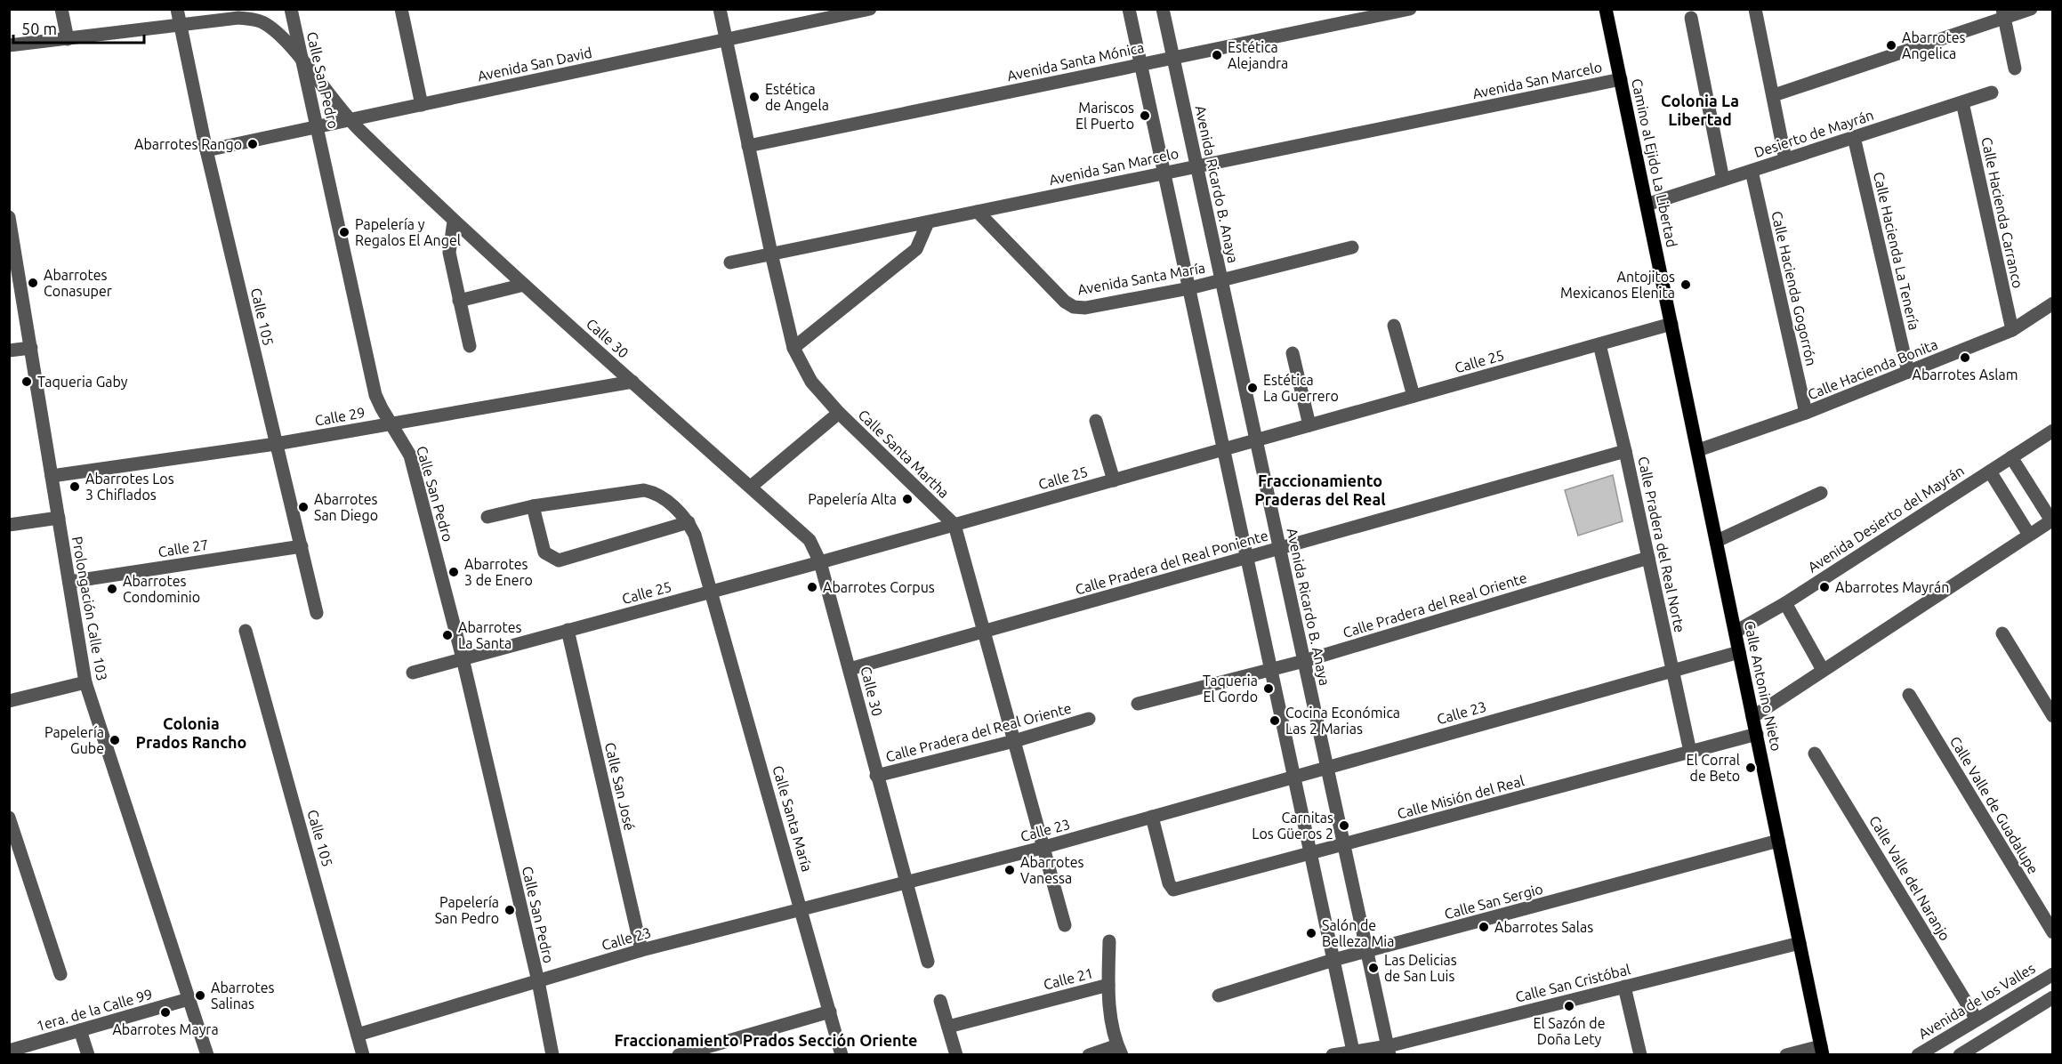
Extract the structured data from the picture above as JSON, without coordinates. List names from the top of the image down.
{
  "streets": {
    "main road": ["Camino al Ejido La Libertad", "Calle Antonino Nieto"],
    "street": [
      "Avenida Santa Mónica",
      "Avenida San David",
      "Calle San Pedro",
      "Avenida San Marcelo",
      "Desierto de Mayrán",
      "Avenida Ricardo B. Anaya",
      "Calle Hacienda Carranco",
      "Calle Hacienda La Tenería",
      "Avenida Santa María",
      "Calle Hacienda Gogorrón",
      "Calle 105",
      "Calle 30",
      "Calle 25",
      "Calle Hacienda Bonita",
      "Calle 29",
      "Calle Santa Martha",
      "Avenida Desierto del Mayrán",
      "Calle Pradera del Real Norte",
      "Calle 27",
      "Calle Pradera del Real Poniente",
      "Calle Pradera del Real Oriente",
      "Prolongación Calle 103",
      "Calle 23",
      "Calle San José",
      "Calle Misión del Real",
      "Calle Valle de Guadalupe",
      "Calle Santa María",
      "Calle Valle del Naranjo",
      "Calle San Sergio",
      "Calle 21",
      "Calle San Cristóbal",
      "Avenida de los Valles",
      "1era. de la Calle 99"
    ]
  },
  "crossings": [
    ["Avenida Santa Mónica", "Avenida Ricardo B. Anaya"],
    ["Avenida Santa Mónica", "Calle Santa Martha"],
    ["Avenida San David", "Calle San Pedro"],
    ["Avenida San David", "Calle 105"],
    ["Avenida San David", "Calle 30"],
    ["Avenida San David", "Calle Santa Martha"],
    ["Calle San Pedro", "Calle 30"],
    ["Calle San Pedro", "Calle 25"],
    ["Calle San Pedro", "Calle 29"],
    ["Calle San Pedro", "Calle 23"],
    ["Avenida San Marcelo", "Camino al Ejido La Libertad"],
    ["Avenida San Marcelo", "Avenida Ricardo B. Anaya"],
    ["Avenida San Marcelo", "Avenida Santa María"],
    ["Avenida San Marcelo", "Calle Santa Martha"],
    ["Desierto de Mayrán", "Camino al Ejido La Libertad"],
    ["Desierto de Mayrán", "Calle Hacienda Carranco"],
    ["Desierto de Mayrán", "Calle Hacienda La Tenería"],
    ["Desierto de Mayrán", "Calle Hacienda Gogorrón"],
    ["Camino al Ejido La Libertad", "Calle 25"],
    ["Camino al Ejido La Libertad", "Calle Antonino Nieto"],
    ["Avenida Ricardo B. Anaya", "Avenida Santa María"],
    ["Avenida Ricardo B. Anaya", "Calle 25"],
    ["Avenida Ricardo B. Anaya", "Calle Pradera del Real Poniente"],
    ["Avenida Ricardo B. Anaya", "Calle Pradera del Real Oriente"],
    ["Avenida Ricardo B. Anaya", "Calle 23"],
    ["Avenida Ricardo B. Anaya", "Calle Misión del Real"],
    ["Avenida Ricardo B. Anaya", "Calle San Sergio"],
    ["Avenida Ricardo B. Anaya", "Calle San Cristóbal"],
    ["Calle Hacienda Carranco", "Calle Hacienda Bonita"],
    ["Calle Hacienda La Tenería", "Calle Hacienda Bonita"],
    ["Calle Hacienda Gogorrón", "Calle Hacienda Bonita"],
    ["Calle 105", "Calle 30"],
    ["Calle 105", "Calle 29"],
    ["Calle 105", "Calle 27"],
    ["Calle 105", "Calle 23"],
    ["Calle 30", "Calle 25"],
    ["Calle 30", "Calle 29"],
    ["Calle 30", "Calle Pradera del Real Poniente"],
    ["Calle 30", "Calle Pradera del Real Oriente"],
    ["Calle 30", "Calle 23"],
    ["Calle 25", "Calle Santa Martha"],
    ["Calle 25", "Calle Pradera del Real Norte"],
    ["Calle 25", "Calle Antonino Nieto"],
    ["Calle 25", "Calle San José"],
    ["Calle 25", "Calle Santa María"],
    ["Calle Hacienda Bonita", "Calle Antonino Nieto"],
    ["Calle 29", "Prolongación Calle 103"],
    ["Avenida Desierto del Mayrán", "Calle Antonino Nieto"],
    ["Calle Pradera del Real Norte", "Calle Pradera del Real Poniente"],
    ["Calle Pradera del Real Norte", "Calle Pradera del Real Oriente"],
    ["Calle Pradera del Real Norte", "Calle 23"],
    ["Calle Pradera del Real Norte", "Calle Misión del Real"],
    ["Calle 27", "Prolongación Calle 103"],
    ["Prolongación Calle 103", "1era. de la Calle 99"],
    ["Calle Antonino Nieto", "Calle 23"],
    ["Calle Antonino Nieto", "Calle Misión del Real"],
    ["Calle Antonino Nieto", "Calle San Sergio"],
    ["Calle Antonino Nieto", "Calle San Cristóbal"],
    ["Calle 23", "Calle San José"],
    ["Calle 23", "Calle Misión del Real"],
    ["Calle 23", "Calle Santa María"],
    ["Calle Valle del Naranjo", "Avenida de los Valles"]
  ],
  "districts": [
    "Colonia La Libertad",
    "Fraccionamiento Praderas del Real",
    "Colonia Prados Rancho",
    "Fraccionamiento Prados Sección Oriente"
  ],
  "places": [
    "Abarrotes Angelica",
    "Estética Alejandra",
    "Estética de Angela",
    "Mariscos El Puerto",
    "Abarrotes Rango",
    "Papelería y Regalos El Angel",
    "Abarrotes Conasuper",
    "Antojitos Mexicanos Elenita",
    "Abarrotes Aslam",
    "Taqueria Gaby",
    "Estética La Guerrero",
    "Abarrotes Los 3 Chiflados",
    "Papelería Alta",
    "Abarrotes San Diego",
    "Abarrotes 3 de Enero",
    "Abarrotes Corpus",
    "Abarrotes Mayrán",
    "Abarrotes Condominio",
    "Abarrotes La Santa",
    "Taqueria El Gordo",
    "Cocina Económica Las 2 Marias",
    "Papelería Gube",
    "El Corral de Beto",
    "Carnitas Los Güeros 2",
    "Abarrotes Vanessa",
    "Papelería San Pedro",
    "Abarrotes Salas",
    "Salón de Belleza Mia",
    "Las Delicias de San Luis",
    "Abarrotes Salinas",
    "El Sazón de Doña Lety",
    "Abarrotes Mayra"
  ],
  "scale_bar": "50 m"
}
